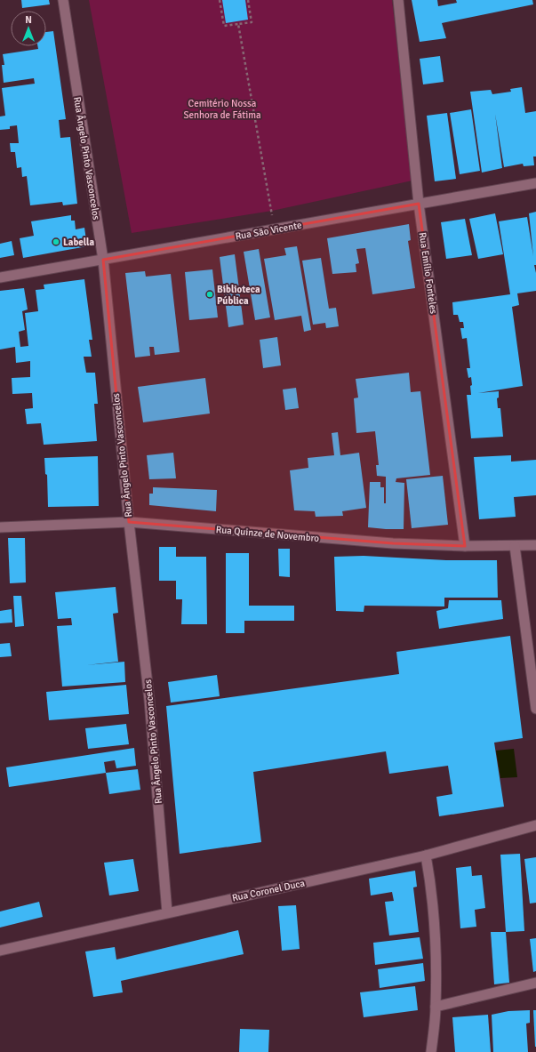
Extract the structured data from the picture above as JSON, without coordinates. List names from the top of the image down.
{
  "streets": {
    "street": [
      "Rua Ângelo Pinto Vasconcelos",
      "Rua São Vicente",
      "Rua Emílio Fonteles",
      "Rua Quinze de Novembro",
      "Rua Coronel Duca"
    ]
  },
  "crossings": [
    ["Rua Ângelo Pinto Vasconcelos", "Rua São Vicente"],
    ["Rua Ângelo Pinto Vasconcelos", "Rua Quinze de Novembro"],
    ["Rua Ângelo Pinto Vasconcelos", "Rua Coronel Duca"],
    ["Rua São Vicente", "Rua Emílio Fonteles"],
    ["Rua Emílio Fonteles", "Rua Quinze de Novembro"]
  ],
  "parks": ["Cemitério Nossa Senhora de Fátima"],
  "places": ["Labella", "Biblioteca Pública"],
  "north": "top"
}
